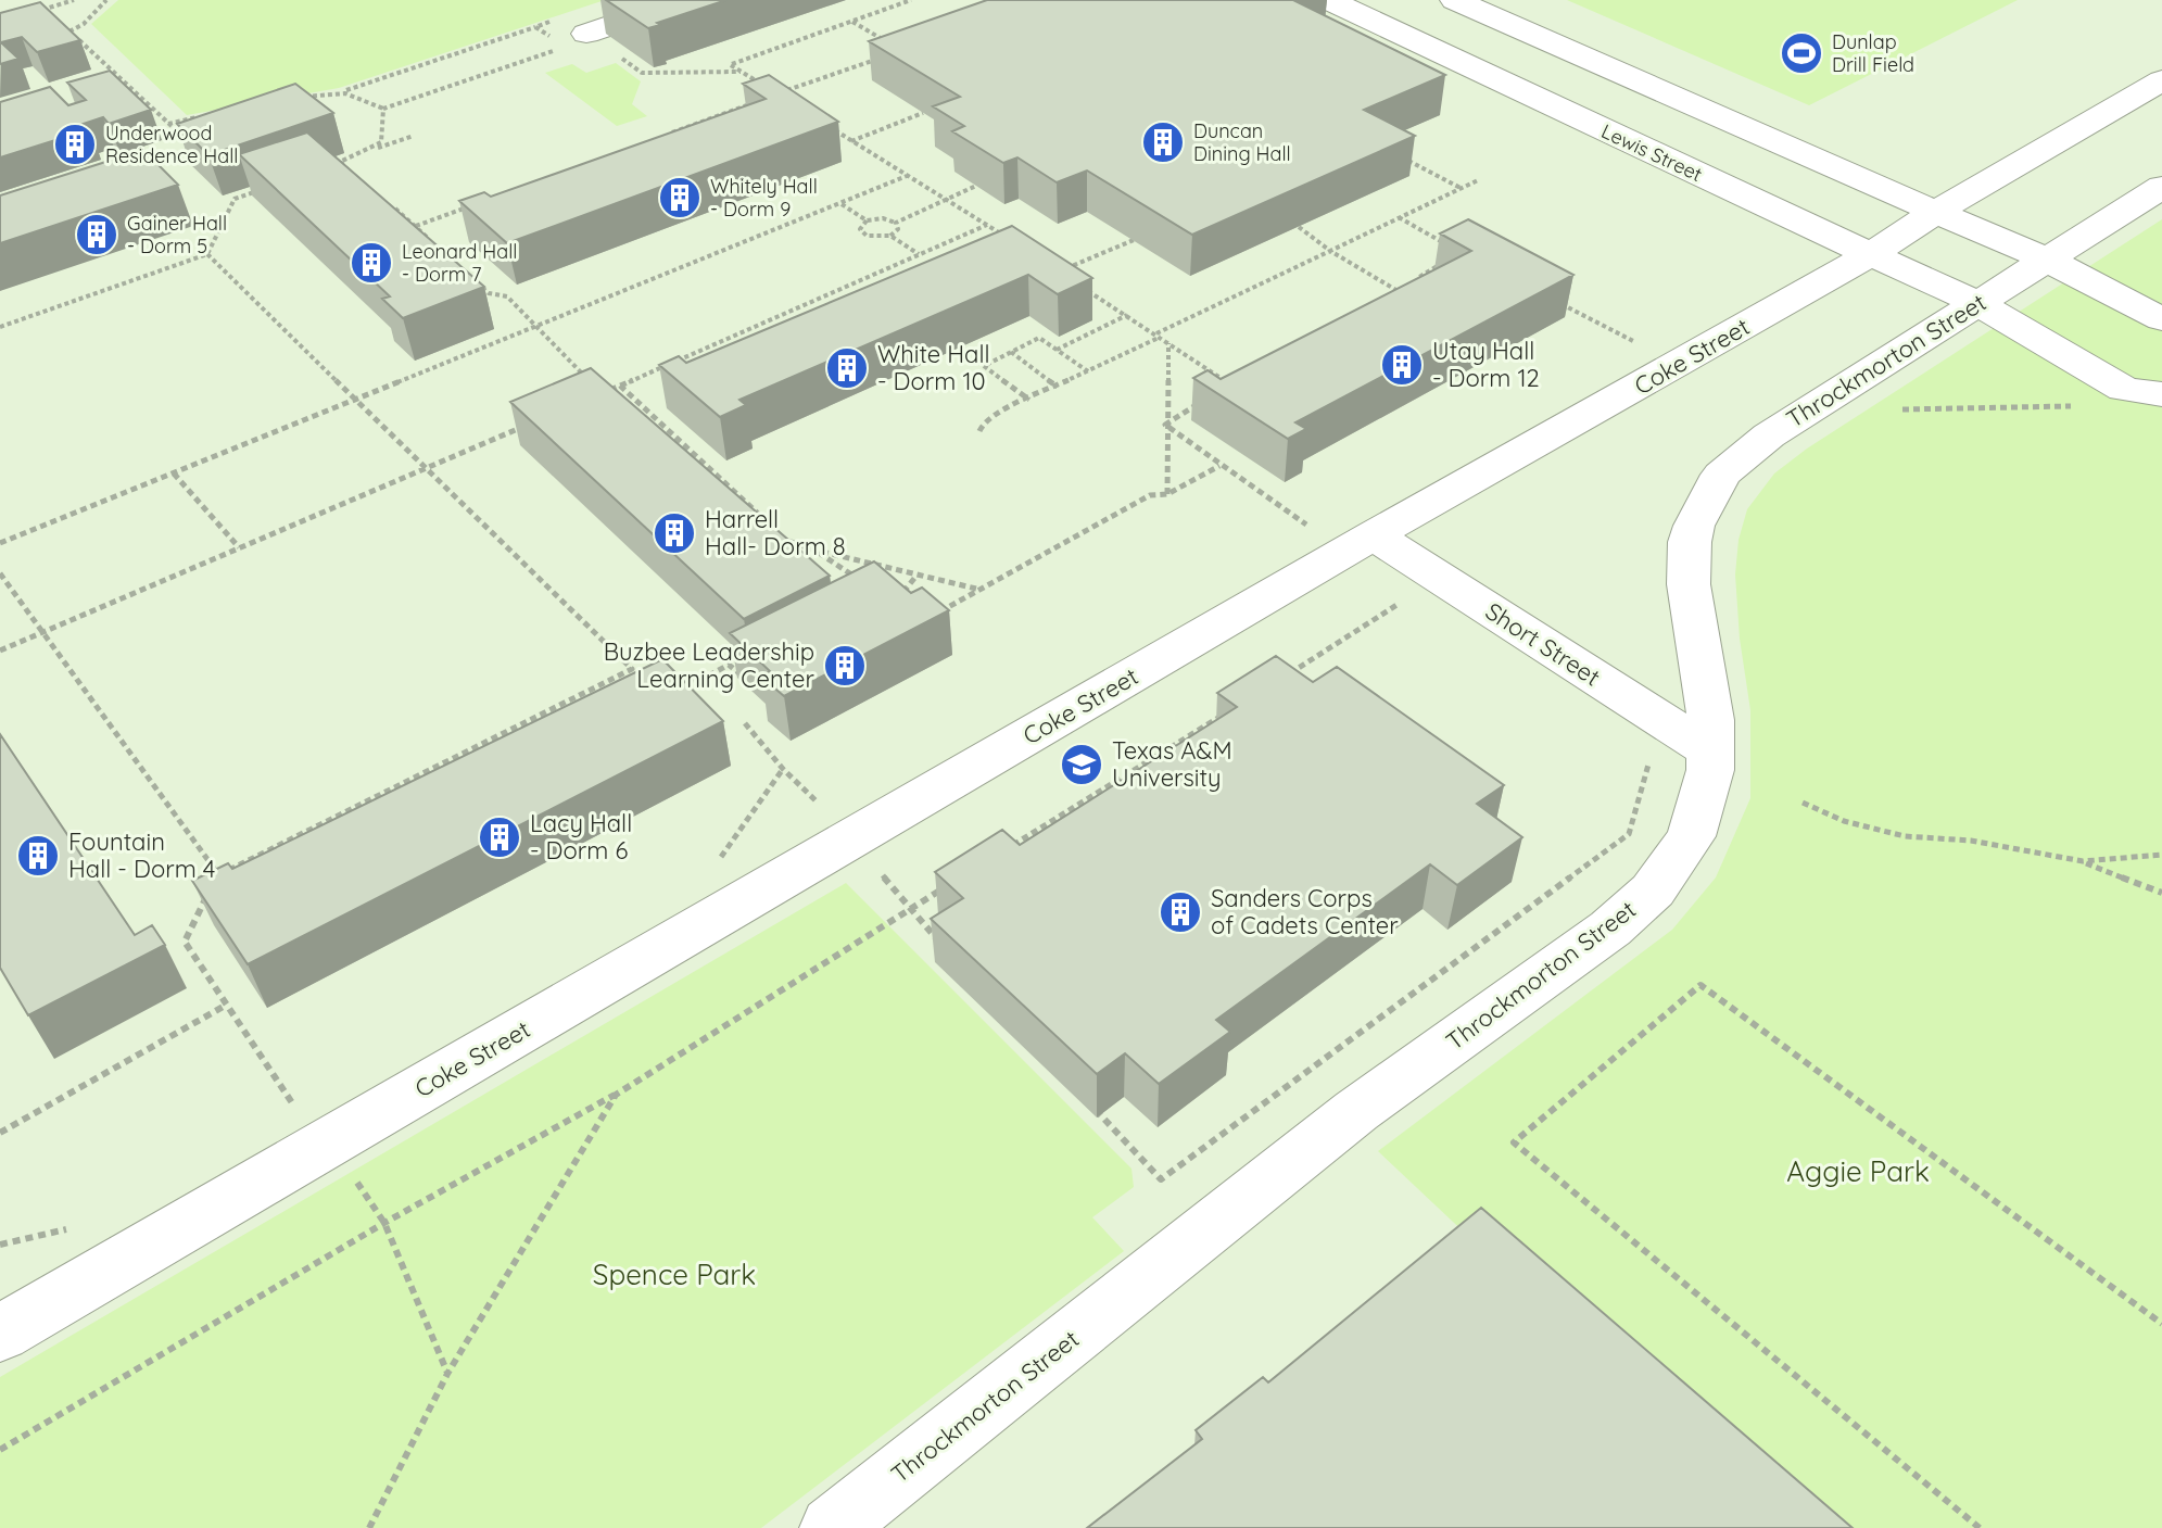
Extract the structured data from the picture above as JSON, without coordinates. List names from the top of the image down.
{
  "streets": {
    "street": [
      "Lewis Street",
      "Coke Street",
      "Throckmorton Street",
      "Short Street"
    ]
  },
  "crossings": [
    ["Lewis Street", "Coke Street"],
    ["Lewis Street", "Throckmorton Street"],
    ["Coke Street", "Short Street"],
    ["Throckmorton Street", "Short Street"]
  ],
  "parks": ["Aggie Park", "Spence Park"],
  "places": {
    "sports": ["Dunlap Drill Field"],
    "building": [
      "Duncan Dining Hall",
      "Underwood Residence Hall",
      "Whitely Hall - Dorm 9",
      "Gainer Hall - Dorm 5",
      "Leonard Hall - Dorm 7",
      "Utay Hall - Dorm 12",
      "White Hall - Dorm 10",
      "Harrell Hall- Dorm 8",
      "Buzbee Leadership Learning Center",
      "Lacy Hall - Dorm 6",
      "Fountain Hall - Dorm 4",
      "Sanders Corps of Cadets Center"
    ],
    "school or university": ["Texas A&M University"]
  }
}
